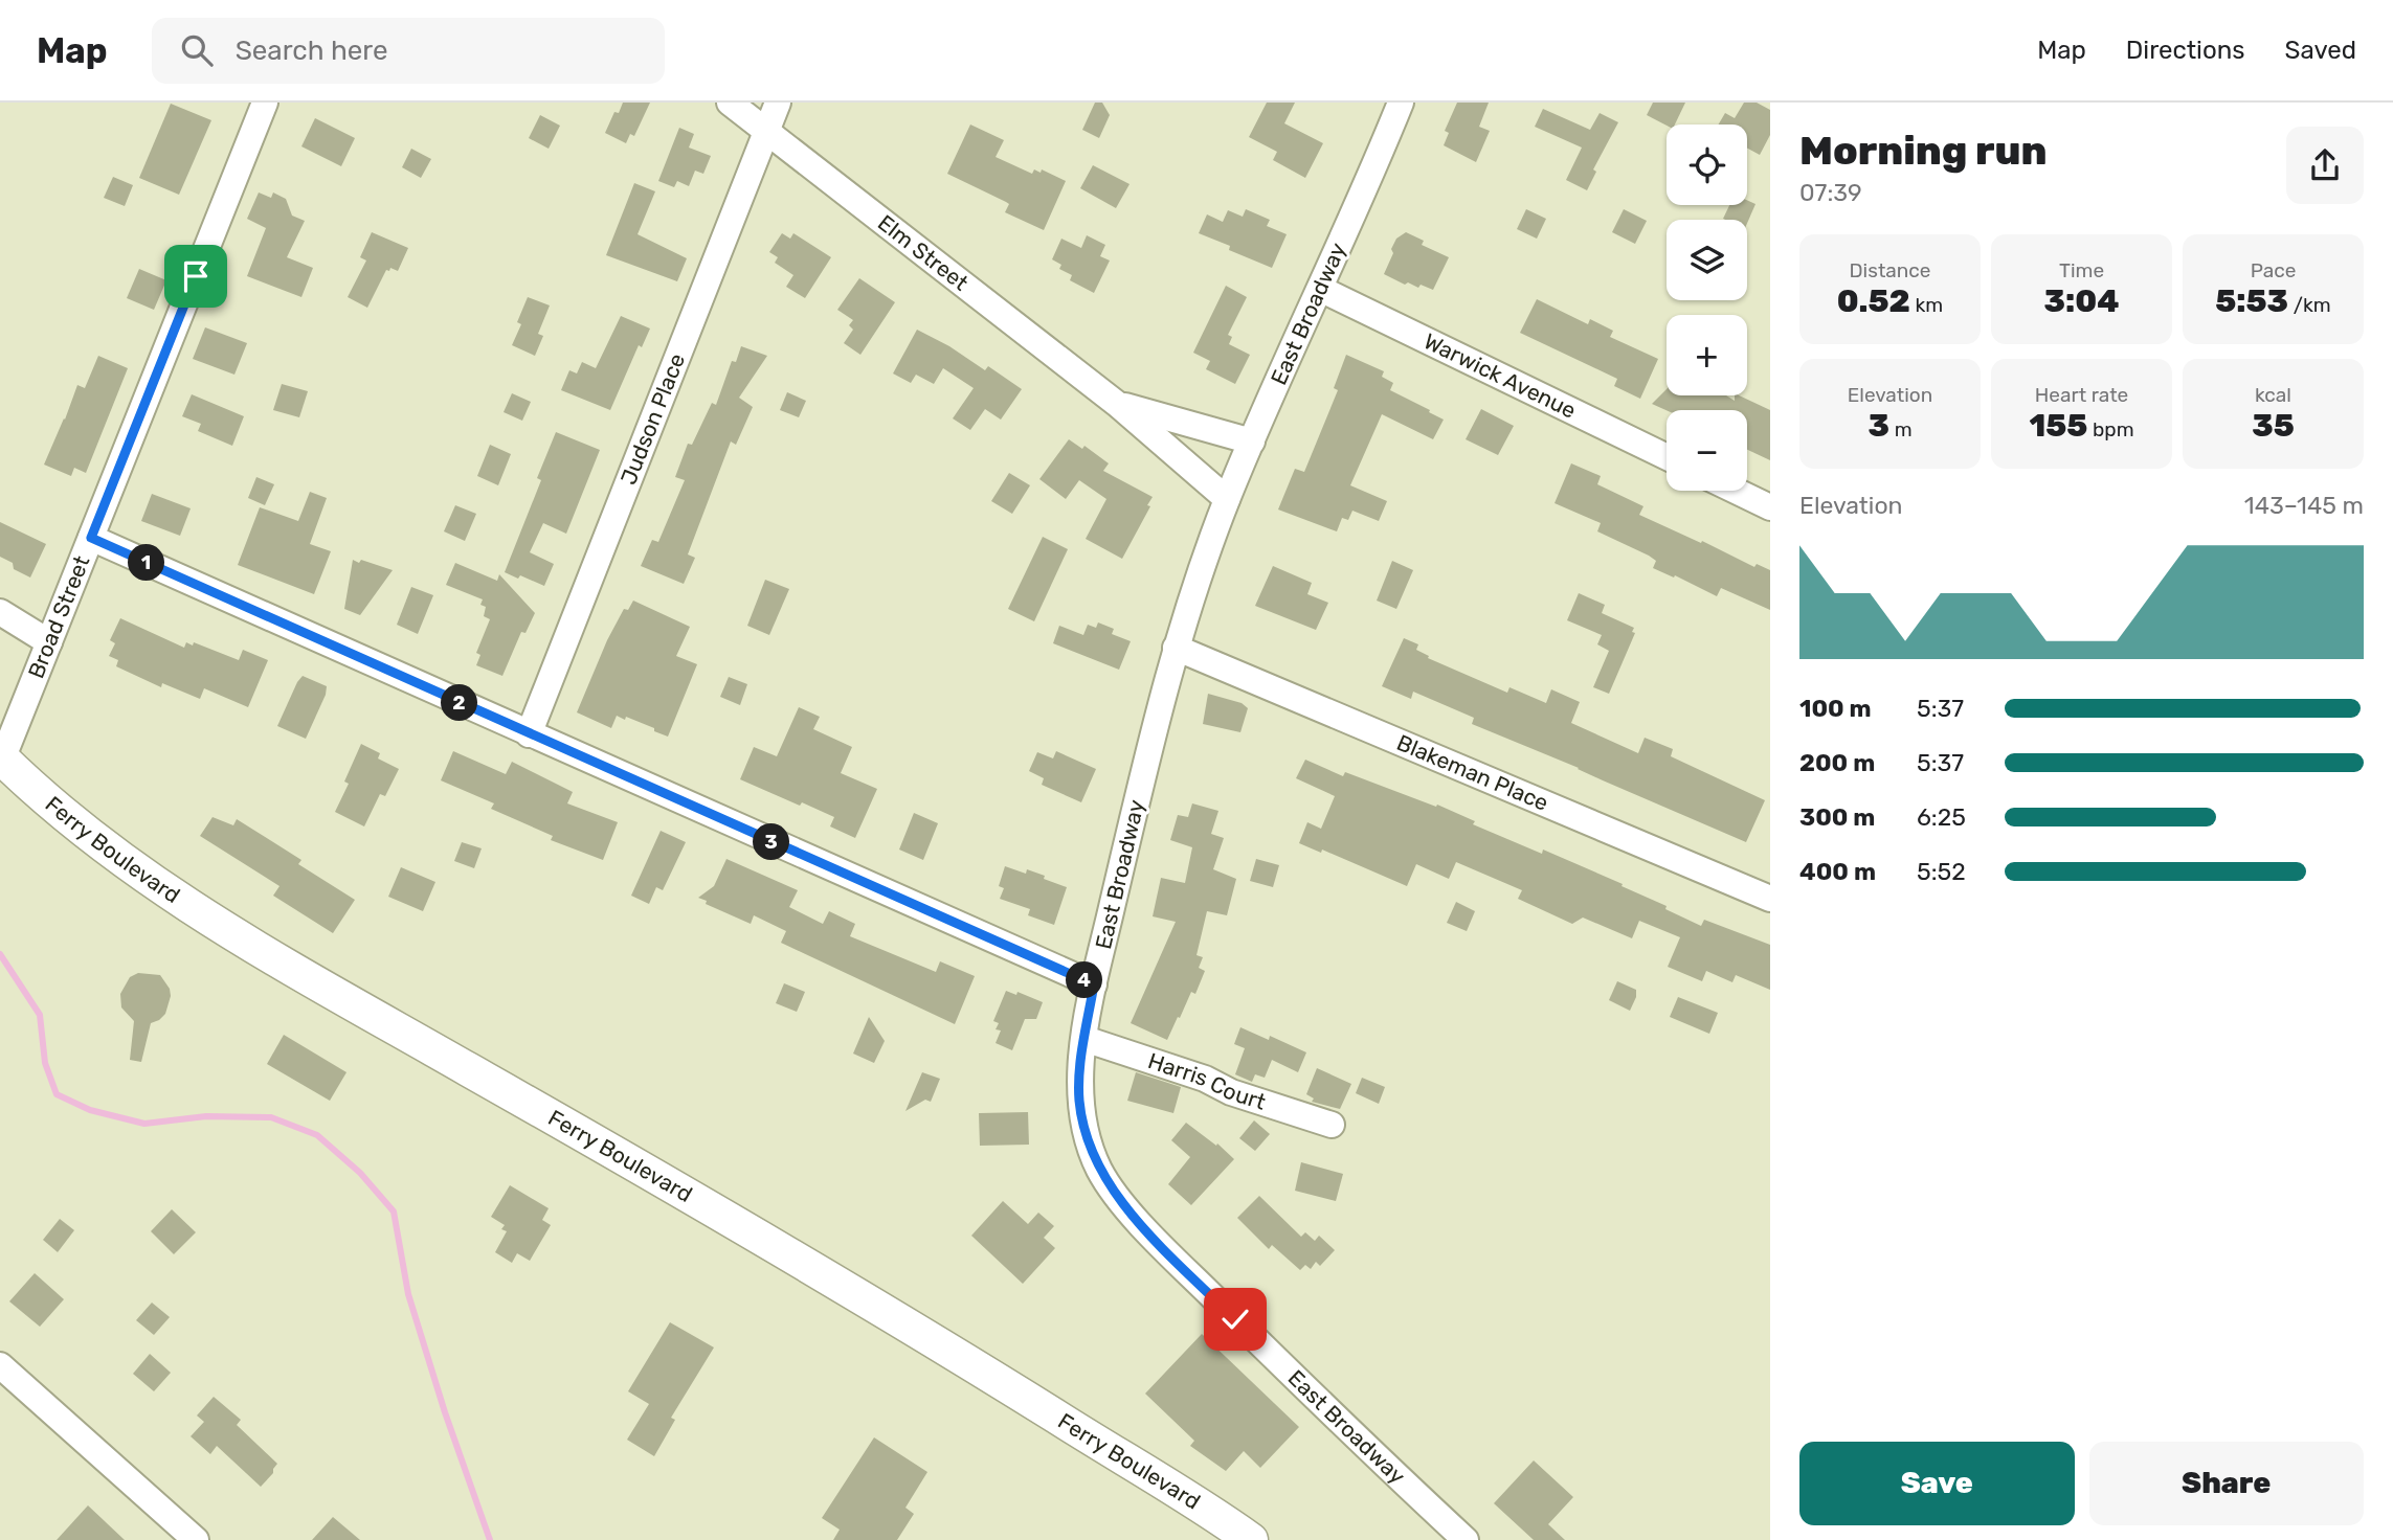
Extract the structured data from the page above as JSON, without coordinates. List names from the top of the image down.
{
  "streets": {
    "main road": ["Ferry Boulevard"],
    "street": [
      "Elm Street",
      "East Broadway",
      "Warwick Avenue",
      "Judson Place",
      "Broad Street",
      "Blakeman Place",
      "Harris Court"
    ]
  },
  "crossings": [
    ["Elm Street", "East Broadway"],
    ["Elm Street", "Judson Place"],
    ["East Broadway", "Warwick Avenue"],
    ["East Broadway", "Blakeman Place"],
    ["East Broadway", "Harris Court"],
    ["Broad Street", "Ferry Boulevard"]
  ],
  "page": {
    "header": "Map",
    "search": "Search here",
    "nav": ["Map", "Directions", "Saved"],
    "heading": ["Morning run", "07:39"],
    "map_buttons": ["+", "−"],
    "stats": [
      ["Distance", "0.52 km"],
      ["Time", "3:04"],
      ["Pace", "5:53 /km"],
      ["Elevation", "3 m"],
      ["Heart rate", "155 bpm"],
      ["kcal", "35"]
    ],
    "chart": ["Elevation", "143–145 m"],
    "pins": [
      "1",
      "2",
      "3",
      "4"
    ],
    "list": [
      {
        "name": "100 m",
        "note": "5:37"
      },
      {
        "name": "200 m",
        "note": "5:37"
      },
      {
        "name": "300 m",
        "note": "6:25"
      },
      {
        "name": "400 m",
        "note": "5:52"
      }
    ],
    "buttons": ["Save", "Share"]
  }
}
